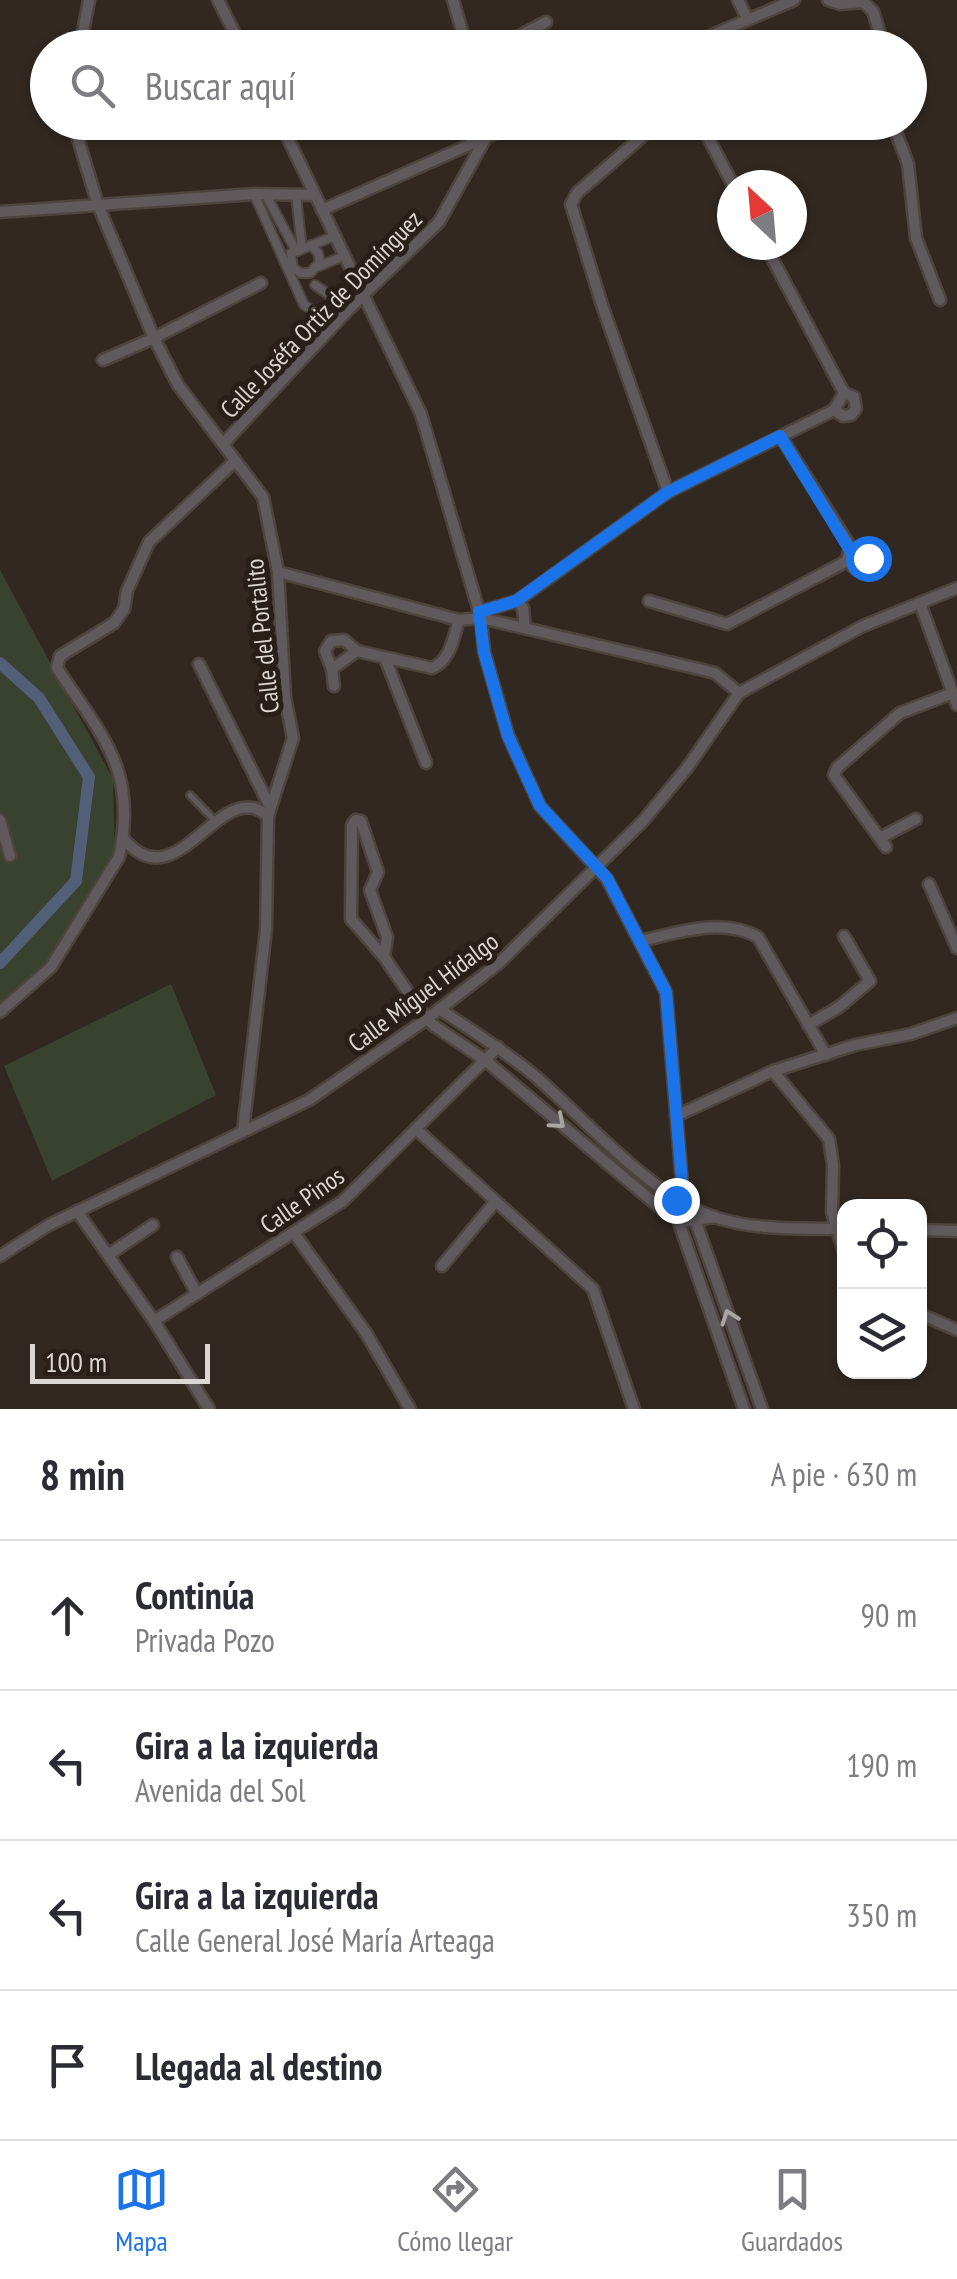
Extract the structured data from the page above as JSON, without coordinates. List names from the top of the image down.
{
  "streets": {
    "street": [
      "Calle Joséfa Ortiz de Domínguez",
      "Calle del Portalito",
      "Calle Miguel Hidalgo",
      "Calle Pinos"
    ]
  },
  "crossings": [
    ["Calle Joséfa Ortiz de Domínguez", "Calle del Portalito"],
    ["Calle del Portalito", "Calle Miguel Hidalgo"]
  ],
  "scale_bar": "100 m",
  "north": "top left",
  "page": {
    "search": "Buscar aquí",
    "scale": "100 m",
    "heading": ["8 min", "A pie · 630 m"],
    "list": [
      ["Continúa", "Privada Pozo", "90 m"],
      ["Gira a la izquierda", "Avenida del Sol", "190 m"],
      ["Gira a la izquierda", "Calle General José María Arteaga", "350 m"],
      "Llegada al destino"
    ],
    "nav": ["Mapa", "Cómo llegar", "Guardados"]
  }
}
